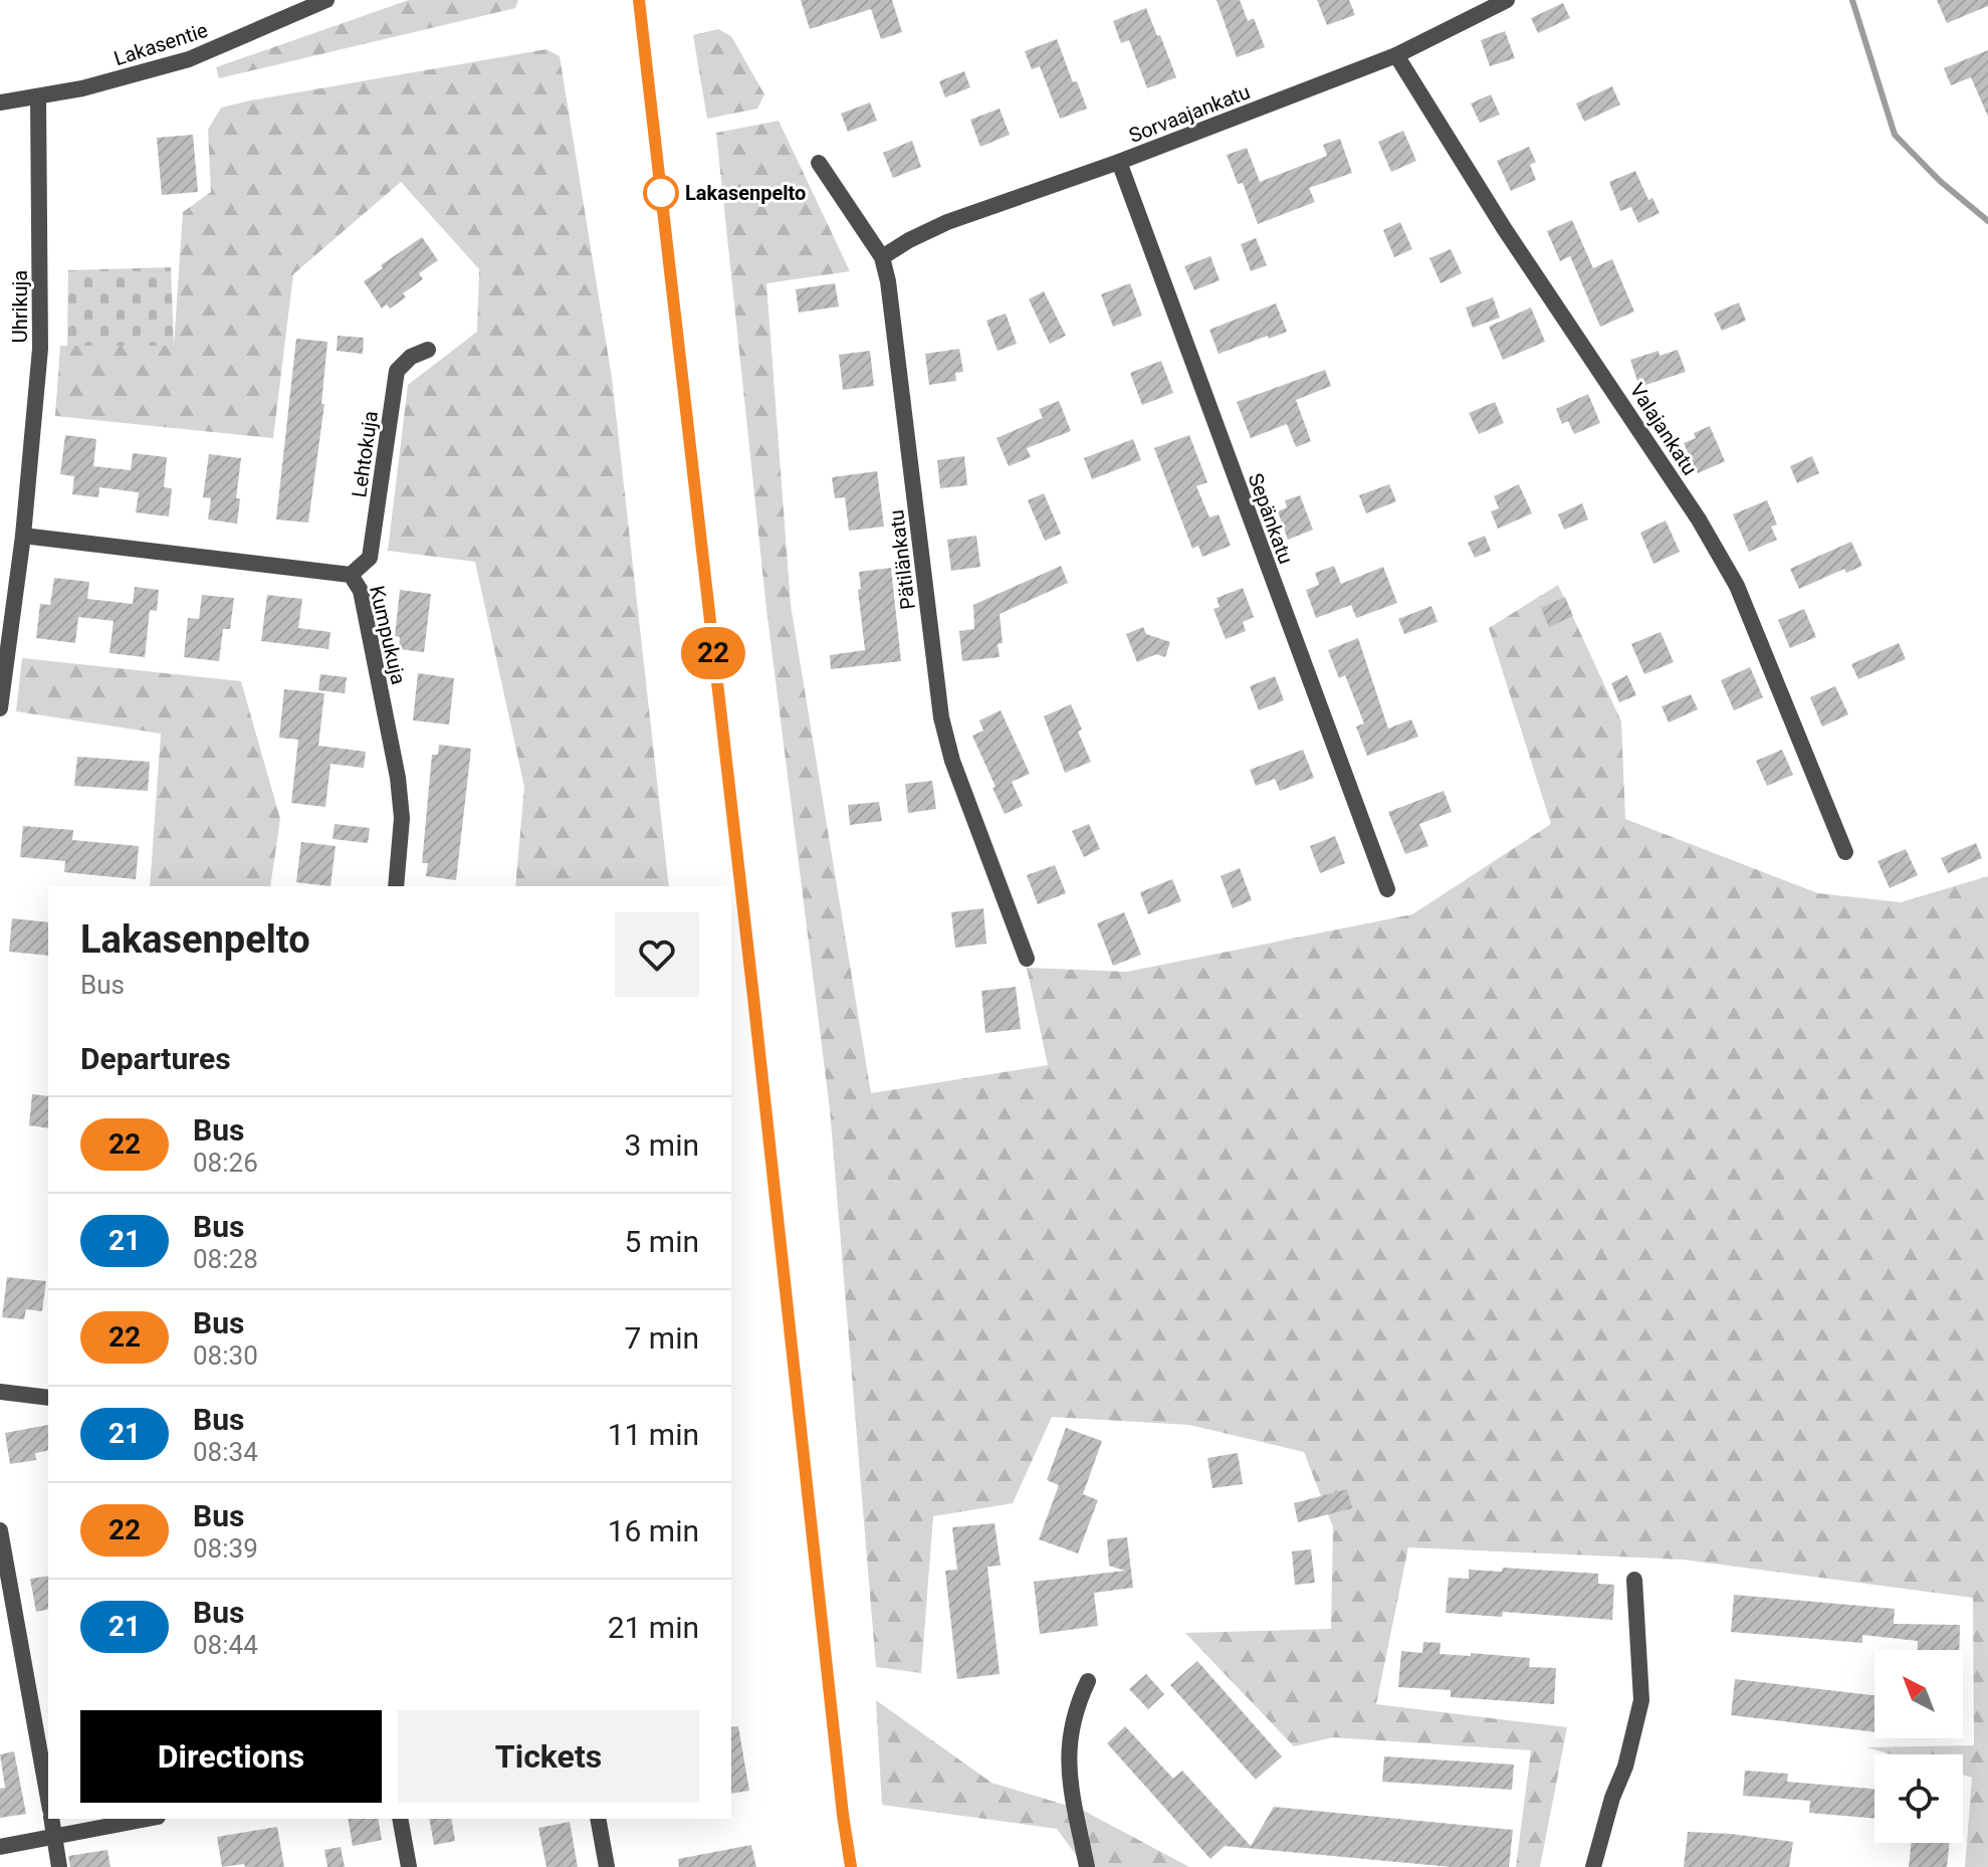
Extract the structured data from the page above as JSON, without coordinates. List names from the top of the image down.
{
  "streets": {
    "street": [
      "Lakasentie",
      "Sorvaajankatu",
      "Uhrikuja",
      "Valajankatu",
      "Lehtokuja",
      "Sepänkatu",
      "Pätilänkatu",
      "Kumpukuja"
    ]
  },
  "crossings": [
    ["Lakasentie", "Uhrikuja"],
    ["Sorvaajankatu", "Valajankatu"],
    ["Sorvaajankatu", "Sepänkatu"],
    ["Sorvaajankatu", "Pätilänkatu"],
    ["Uhrikuja", "Kumpukuja"],
    ["Lehtokuja", "Kumpukuja"]
  ],
  "places": ["Lakasenpelto"],
  "lines": ["bus line 22"],
  "north": "top left",
  "page": {
    "on_map": "22",
    "heading": [
      ["Lakasenpelto", "Bus"],
      "Departures"
    ],
    "list": [
      {
        "mark": "22",
        "name": "Bus",
        "note": "08:26",
        "value": "3 min"
      },
      {
        "mark": "21",
        "name": "Bus",
        "note": "08:28",
        "value": "5 min"
      },
      {
        "mark": "22",
        "name": "Bus",
        "note": "08:30",
        "value": "7 min"
      },
      {
        "mark": "21",
        "name": "Bus",
        "note": "08:34",
        "value": "11 min"
      },
      {
        "mark": "22",
        "name": "Bus",
        "note": "08:39",
        "value": "16 min"
      },
      {
        "mark": "21",
        "name": "Bus",
        "note": "08:44",
        "value": "21 min"
      }
    ],
    "buttons": ["Directions", "Tickets"]
  }
}
